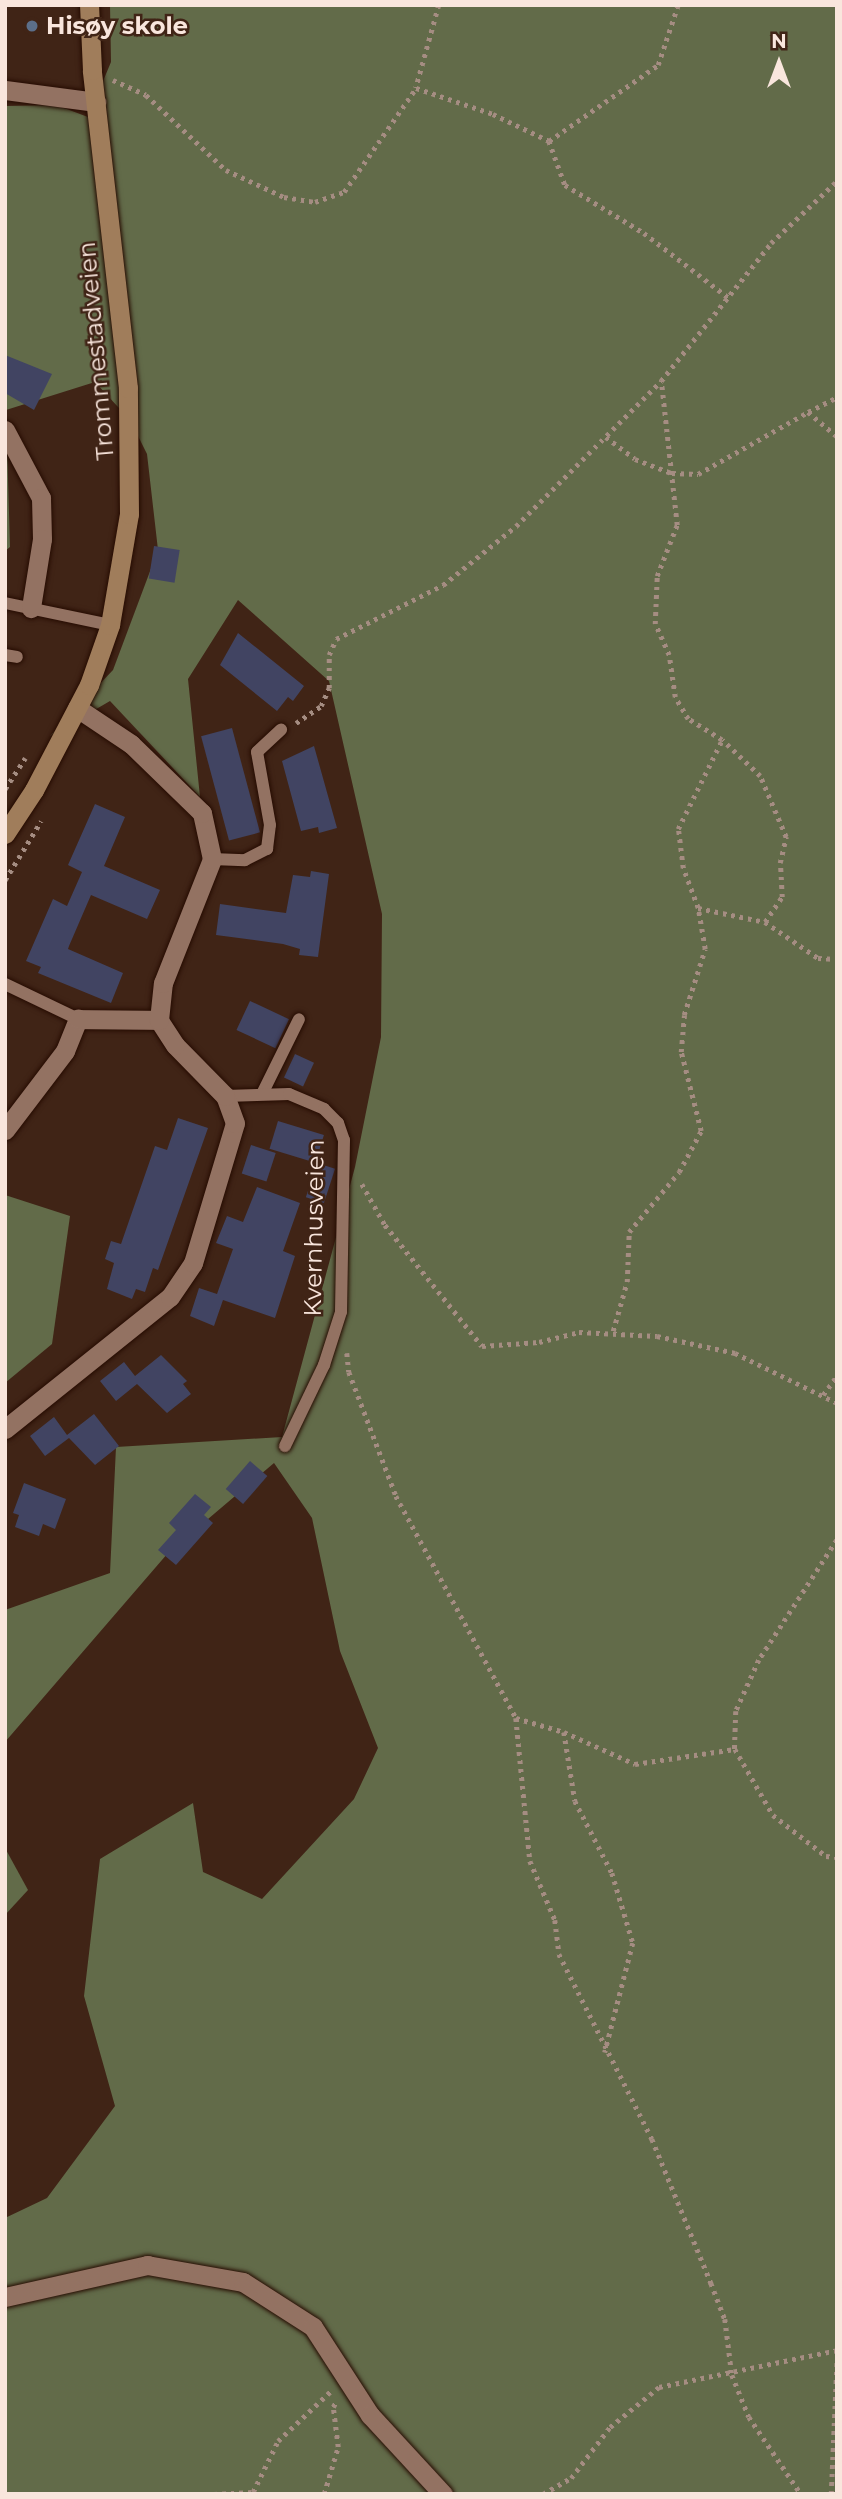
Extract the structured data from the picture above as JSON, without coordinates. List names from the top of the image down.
{
  "streets": {
    "main road": ["Trommestadveien"],
    "lane": ["Kvernhusveien"]
  },
  "places": ["Hisøy skole"],
  "north": "top"
}
